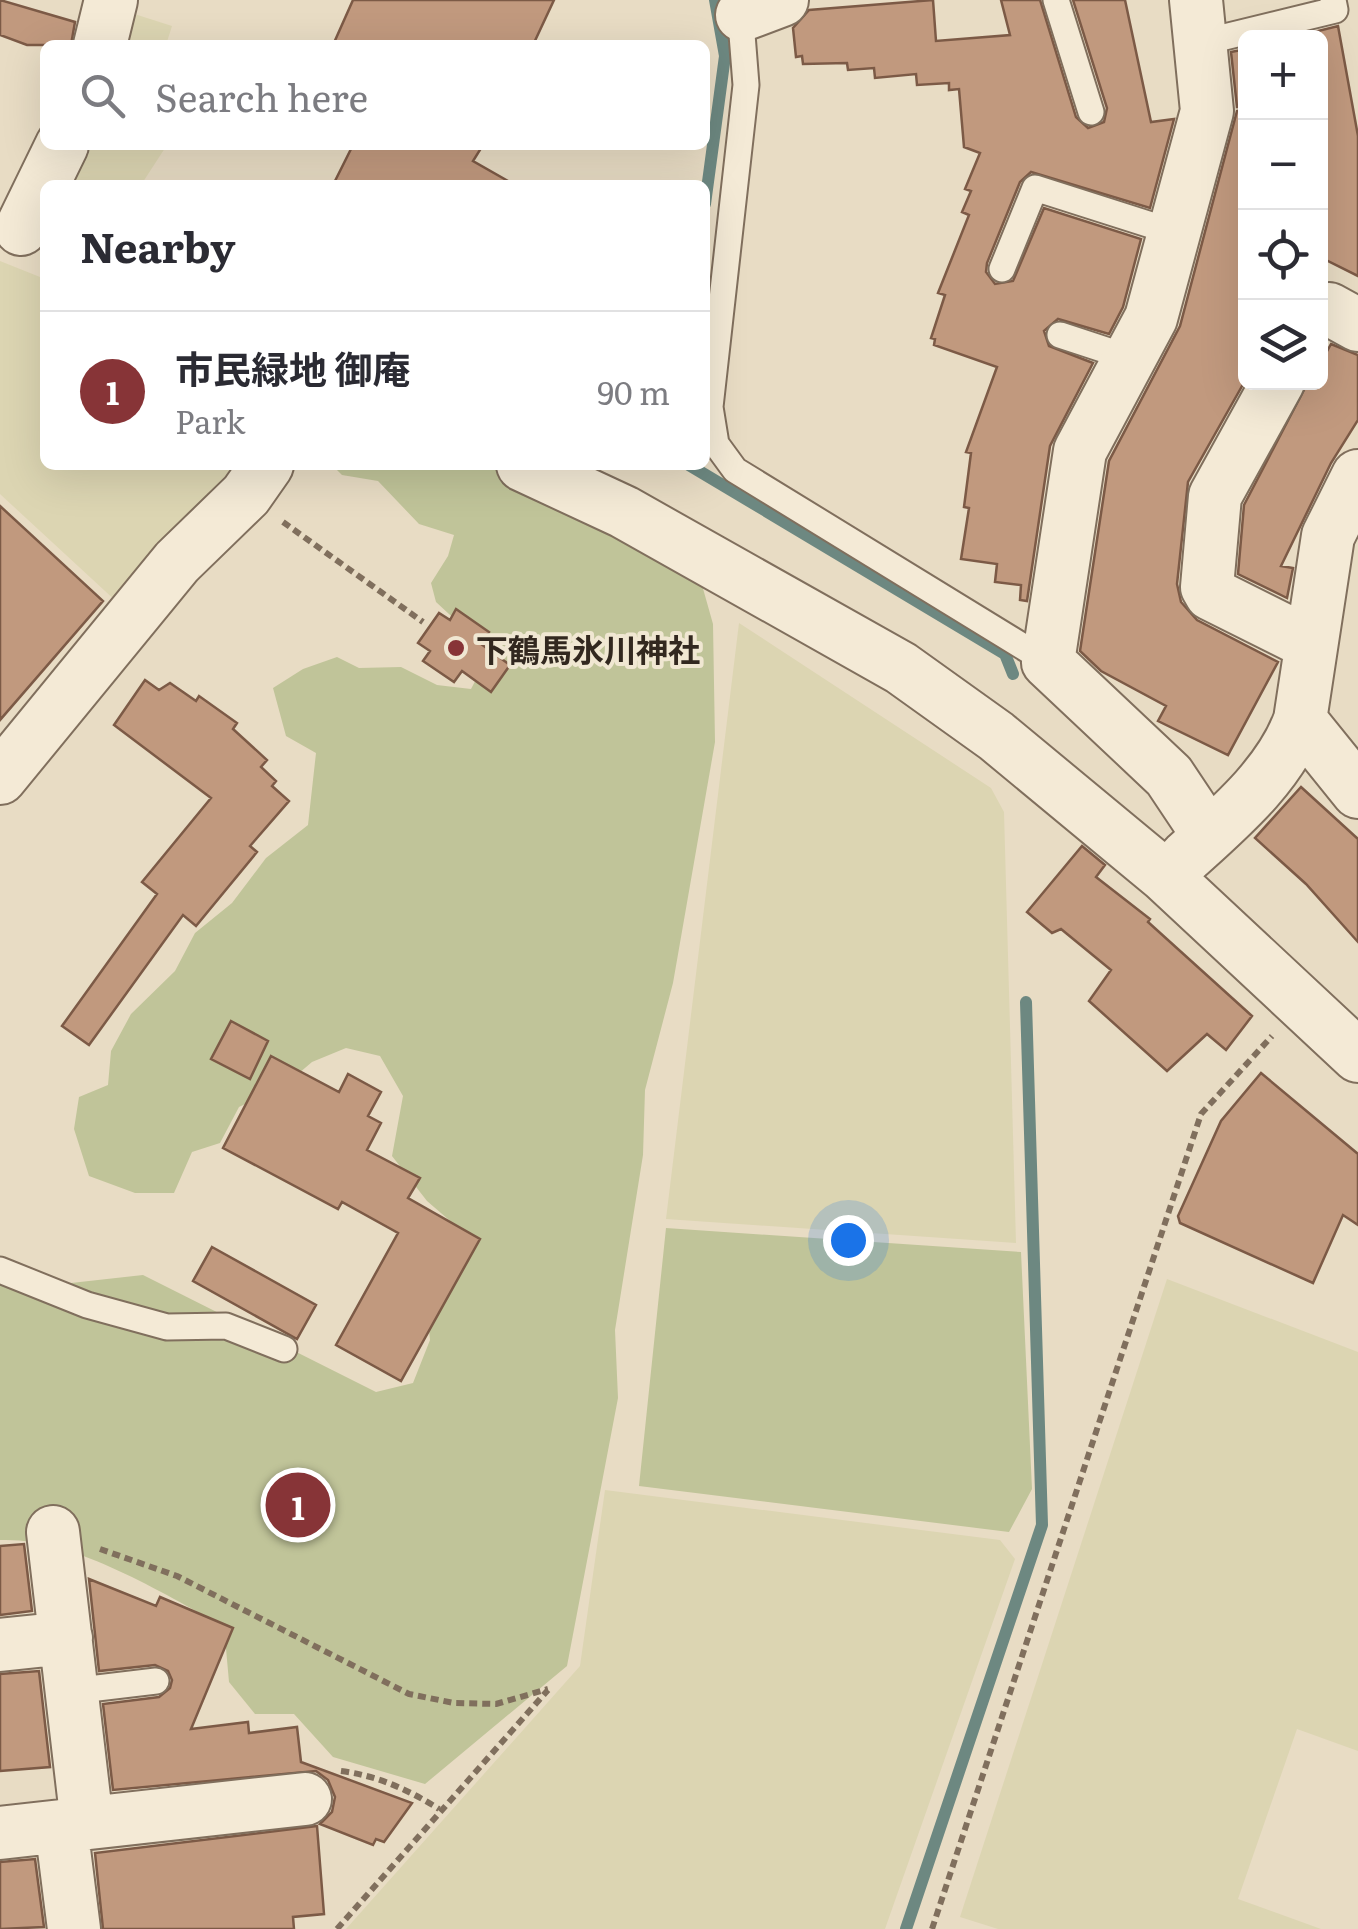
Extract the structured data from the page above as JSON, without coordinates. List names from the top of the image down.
{
  "places": ["下鶴馬氷川神社"],
  "page": {
    "map_buttons": ["+", "−"],
    "search": "Search here",
    "heading": "Nearby",
    "list": [
      {
        "mark": "1",
        "name": "市民緑地 御庵",
        "note": "Park",
        "value": "90 m"
      }
    ],
    "pins": "1"
  }
}
